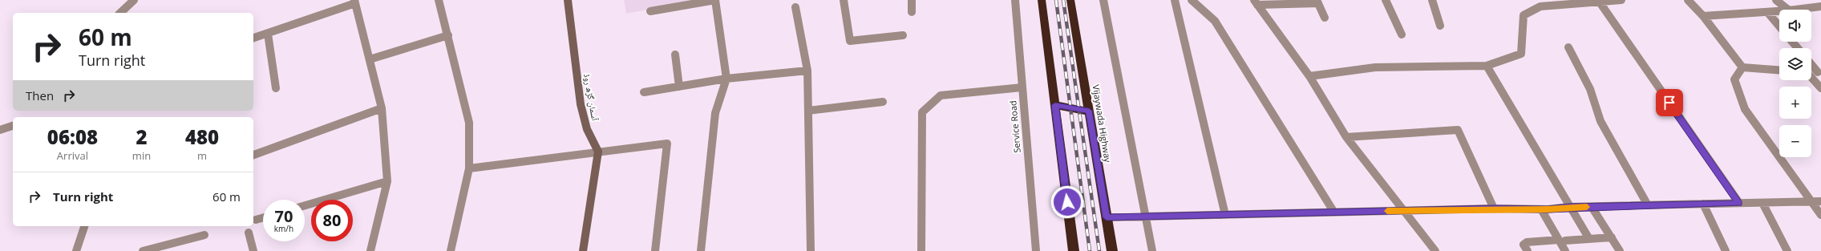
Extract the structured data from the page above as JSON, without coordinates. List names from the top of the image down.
{
  "streets": {
    "highway": ["Vijaywada Highway"],
    "street": ["آسمان گڑھ روڈ", "Service Road"]
  },
  "page": {
    "map_buttons": ["+", "−"],
    "turn": ["60 m", "Turn right"],
    "then": "Then",
    "eta": [
      "06:08",
      "Arrival",
      "2",
      "min",
      "480",
      "m"
    ],
    "list": [
      {
        "name": "Turn right",
        "value": "60 m"
      }
    ],
    "speed": "70 km/h",
    "limit": "80"
  }
}
